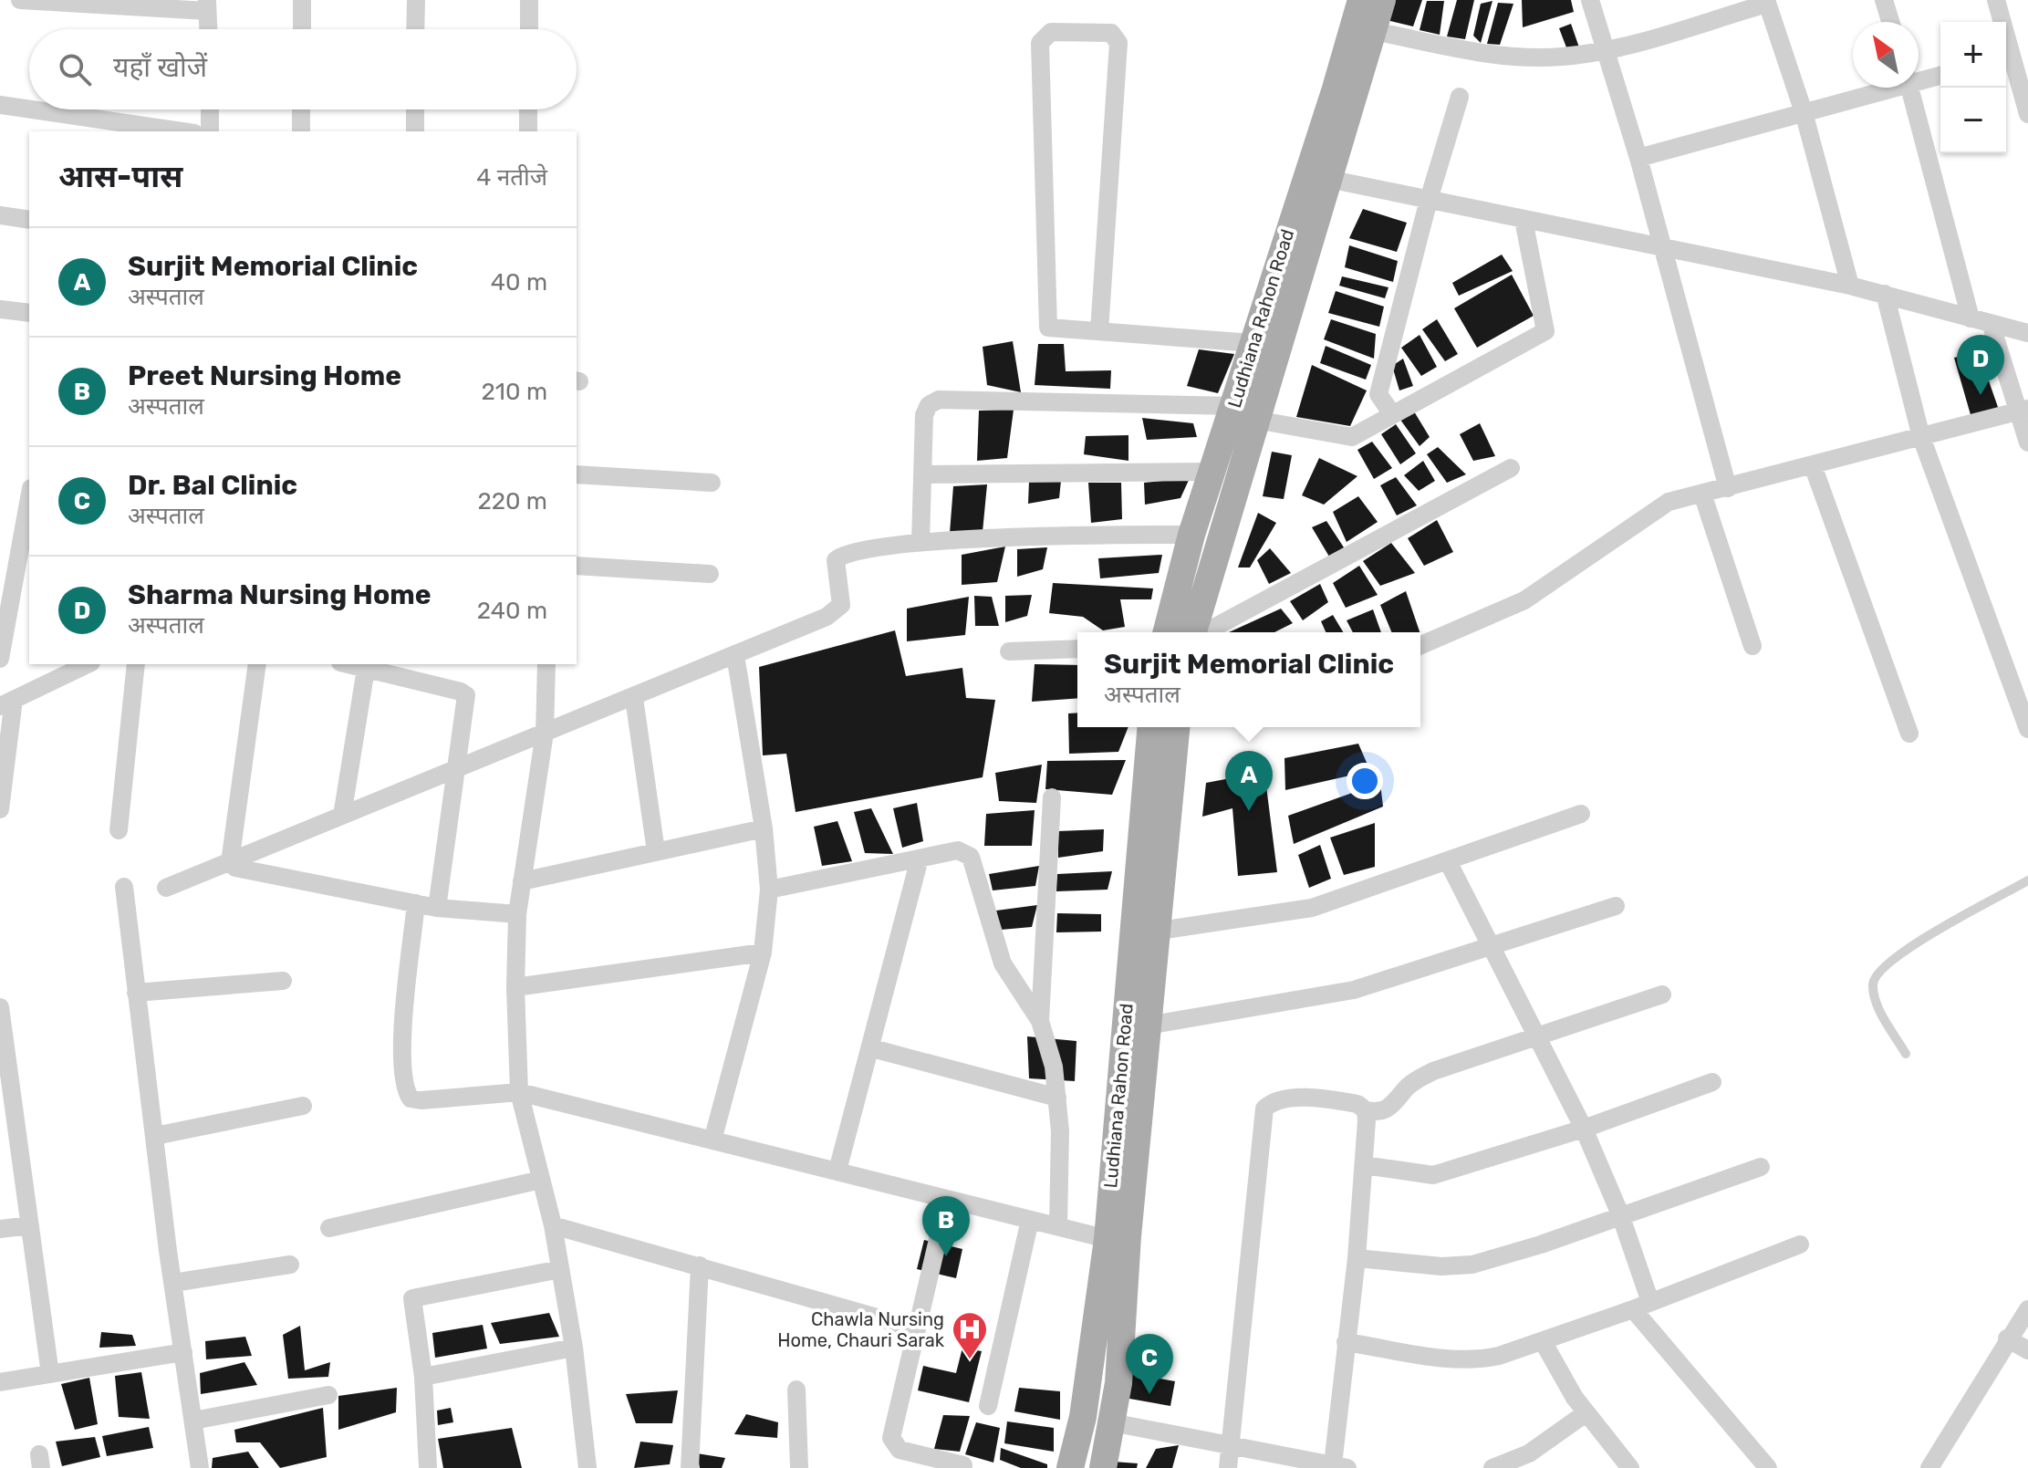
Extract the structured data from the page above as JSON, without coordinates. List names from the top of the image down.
{
  "streets": {
    "main road": ["Ludhiana Rahon Road"]
  },
  "places": {
    "hospital": ["Chawla Nursing Home, Chauri Sarak"]
  },
  "north": "top left",
  "page": {
    "map_buttons": ["+", "−"],
    "search": "यहाँ खोजें",
    "heading": ["आस-पास", "4 नतीजे"],
    "list": [
      {
        "mark": "A",
        "name": "Surjit Memorial Clinic",
        "note": "अस्पताल",
        "value": "40 m"
      },
      {
        "mark": "B",
        "name": "Preet Nursing Home",
        "note": "अस्पताल",
        "value": "210 m"
      },
      {
        "mark": "C",
        "name": "Dr. Bal Clinic",
        "note": "अस्पताल",
        "value": "220 m"
      },
      {
        "mark": "D",
        "name": "Sharma Nursing Home",
        "note": "अस्पताल",
        "value": "240 m"
      }
    ],
    "pins": [
      "D",
      "A",
      "B",
      "C"
    ],
    "popup": ["Surjit Memorial Clinic", "अस्पताल"]
  }
}
